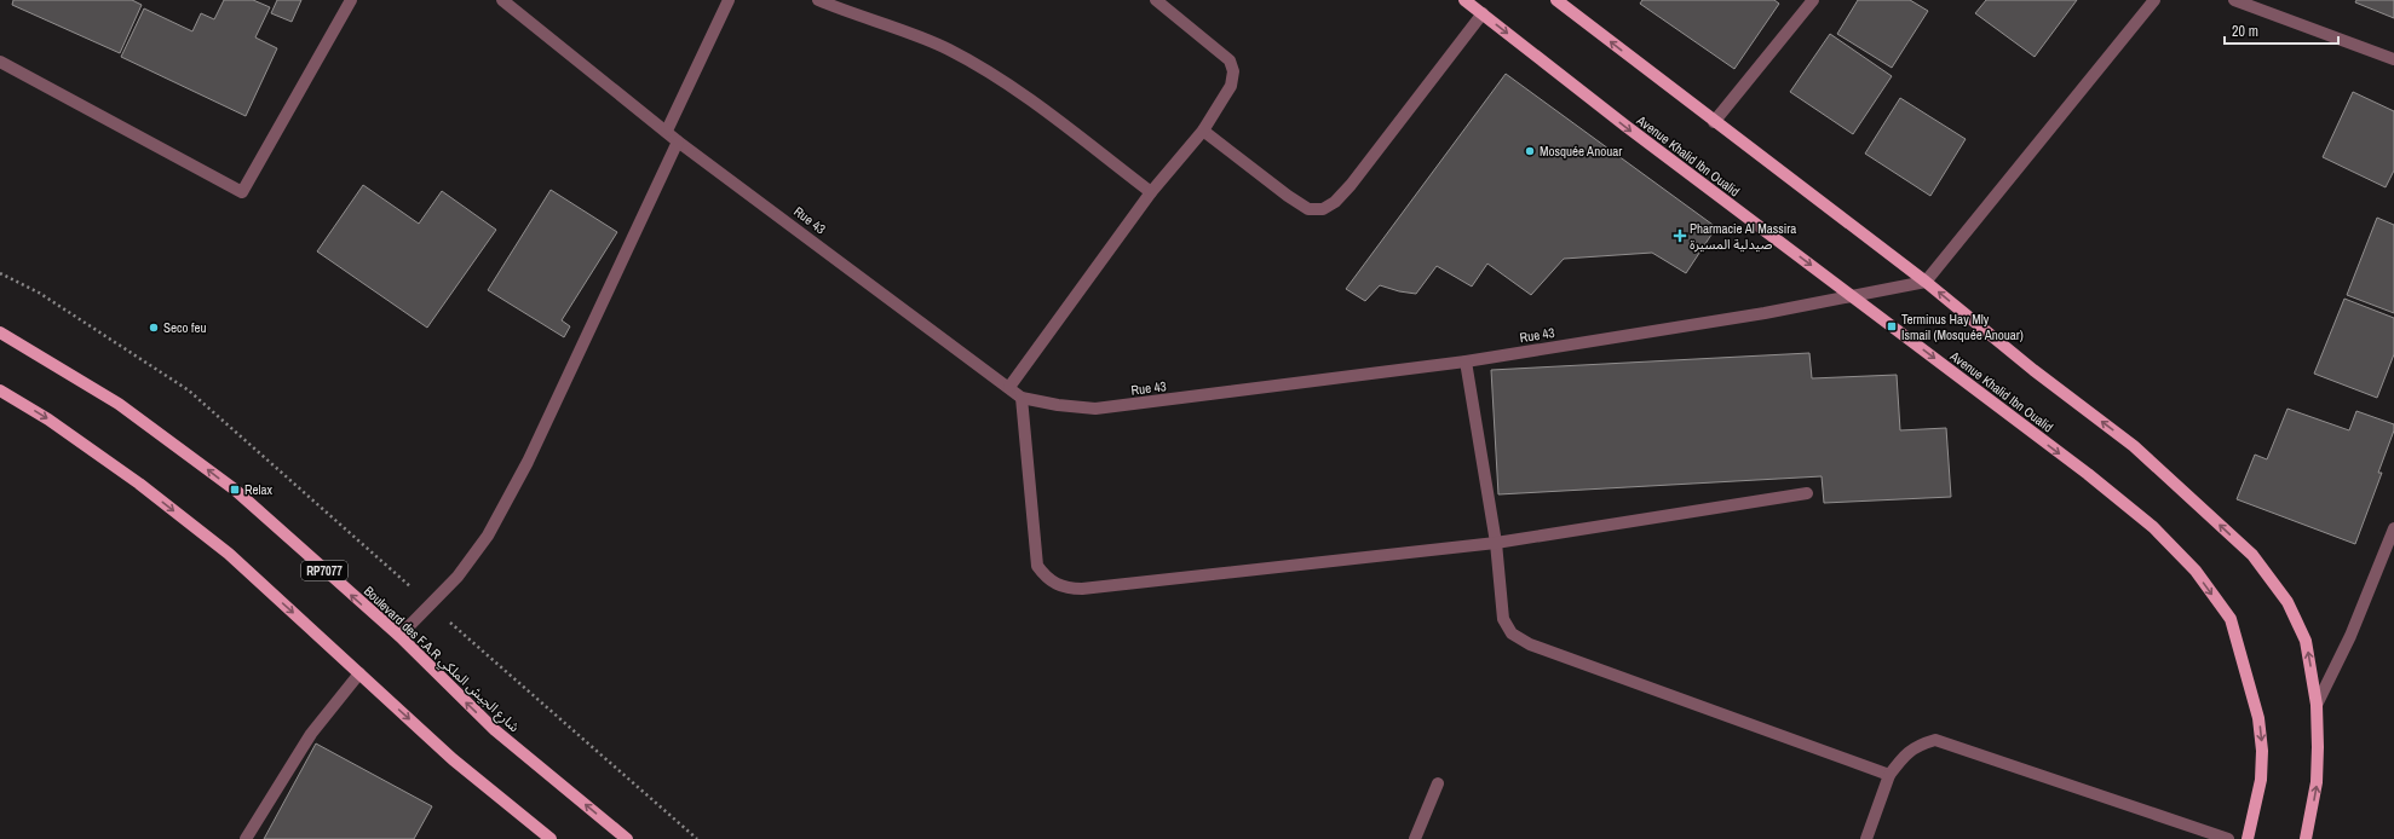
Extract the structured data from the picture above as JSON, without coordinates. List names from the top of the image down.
{
  "streets": {
    "main road": ["Avenue Khalid Ibn Oualid", "RP7077", "Boulevard des F.A.R شارع الجيش الملكي"],
    "street": ["Rue 43"]
  },
  "crossings": [
    ["Avenue Khalid Ibn Oualid", "Rue 43"]
  ],
  "places": {
    "other": ["Mosquée Anouar", "Seco feu"],
    "health": ["Pharmacie Al Massira صيدلية المسيرة"],
    "transit": ["Terminus Hay Mly Ismail (Mosquée Anouar)", "Relax"]
  },
  "scale_bar": "20 m"
}
